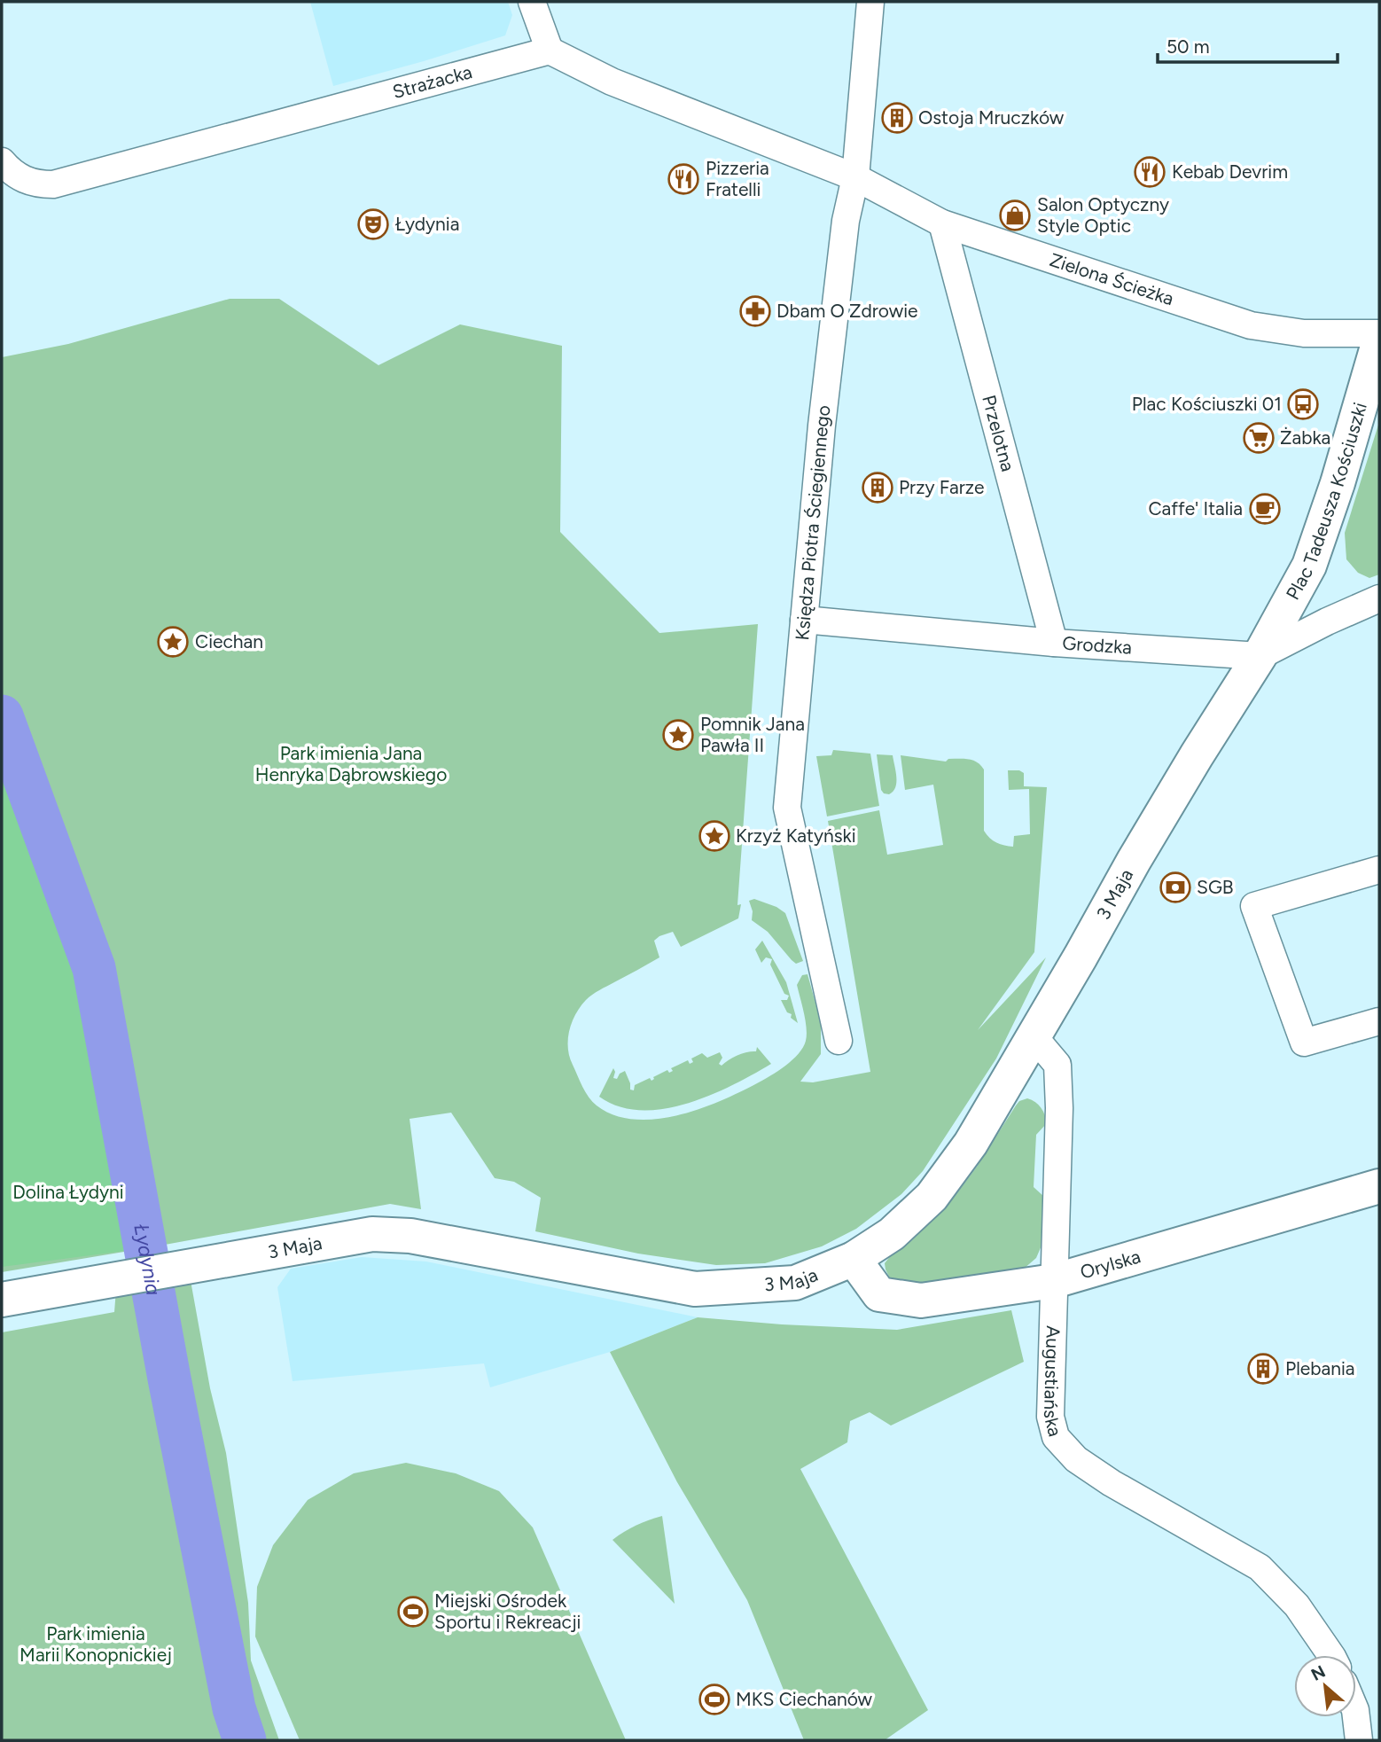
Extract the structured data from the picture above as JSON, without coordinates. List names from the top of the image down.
{
  "streets": {
    "street": [
      "Strażacka",
      "Zielona Ścieżka",
      "Przelotna",
      "Plac Tadeusza Kościuszki",
      "Księdza Piotra Ściegiennego",
      "Grodzka",
      "3 Maja",
      "Orylska",
      "Augustiańska"
    ]
  },
  "crossings": [
    ["Zielona Ścieżka", "Przelotna"],
    ["Zielona Ścieżka", "Księdza Piotra Ściegiennego"],
    ["Przelotna", "Grodzka"],
    ["Plac Tadeusza Kościuszki", "Grodzka"],
    ["Plac Tadeusza Kościuszki", "3 Maja"],
    ["Księdza Piotra Ściegiennego", "Grodzka"],
    ["Grodzka", "3 Maja"],
    ["3 Maja", "Orylska"],
    ["3 Maja", "Augustiańska"],
    ["Orylska", "Augustiańska"]
  ],
  "water": ["Łydynia"],
  "parks": ["Park imienia Jana Henryka Dąbrowskiego", "Dolina Łydyni", "Park imienia Marii Konopnickiej"],
  "places": {
    "building": ["Ostoja Mruczków", "Przy Farze", "Plebania"],
    "restaurant": ["Kebab Devrim", "Pizzeria Fratelli"],
    "shop": ["Salon Optyczny Style Optic"],
    "theatre": ["Łydynia"],
    "pharmacy": ["Dbam O Zdrowie"],
    "bus stop": ["Plac Kościuszki 01"],
    "supermarket": ["Żabka"],
    "cafe": ["Caffe' Italia"],
    "place": ["Ciechan", "Pomnik Jana Pawła II", "Krzyż Katyński"],
    "bank": ["SGB"],
    "sports": ["Miejski Ośrodek Sportu i Rekreacji", "MKS Ciechanów"]
  },
  "scale_bar": "50 m",
  "north": "top left"
}
